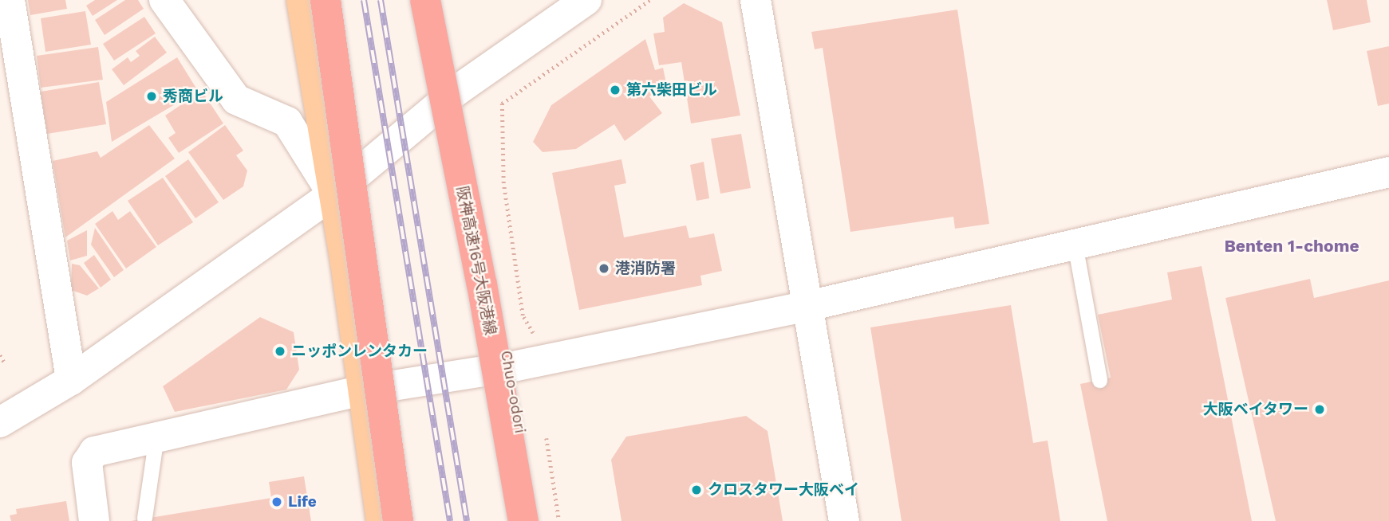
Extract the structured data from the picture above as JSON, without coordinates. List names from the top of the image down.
{
  "streets": {
    "highway": ["阪神高速16号大阪港線"],
    "main road": ["Chuo-odori"]
  },
  "districts": ["Benten 1-chome"],
  "places": [
    "第六柴田ビル",
    "秀商ビル",
    "港消防署",
    "ニッポンレンタカー",
    "大阪ベイタワー",
    "クロスタワー大阪ベイ",
    "Life"
  ]
}
